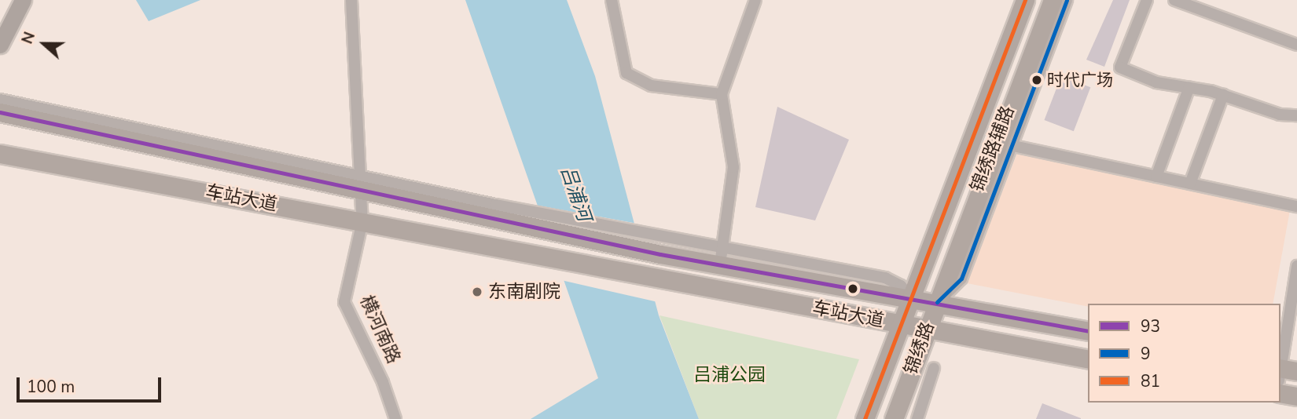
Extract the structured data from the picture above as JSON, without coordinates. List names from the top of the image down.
{
  "streets": {
    "main road": ["车站大道", "锦绣路"],
    "street": ["锦绣路辅路", "横河南路"]
  },
  "crossings": [
    ["锦绣路辅路", "车站大道"],
    ["锦绣路辅路", "锦绣路"],
    ["车站大道", "横河南路"],
    ["车站大道", "锦绣路"]
  ],
  "water": ["吕浦河"],
  "parks": ["吕浦公园"],
  "places": ["时代广场", "东南剧院"],
  "lines": ["transit line 9", "transit line 81", "transit line 93"],
  "legend": ["93", "9", "81"],
  "scale_bar": "100 m",
  "north": "left"
}
